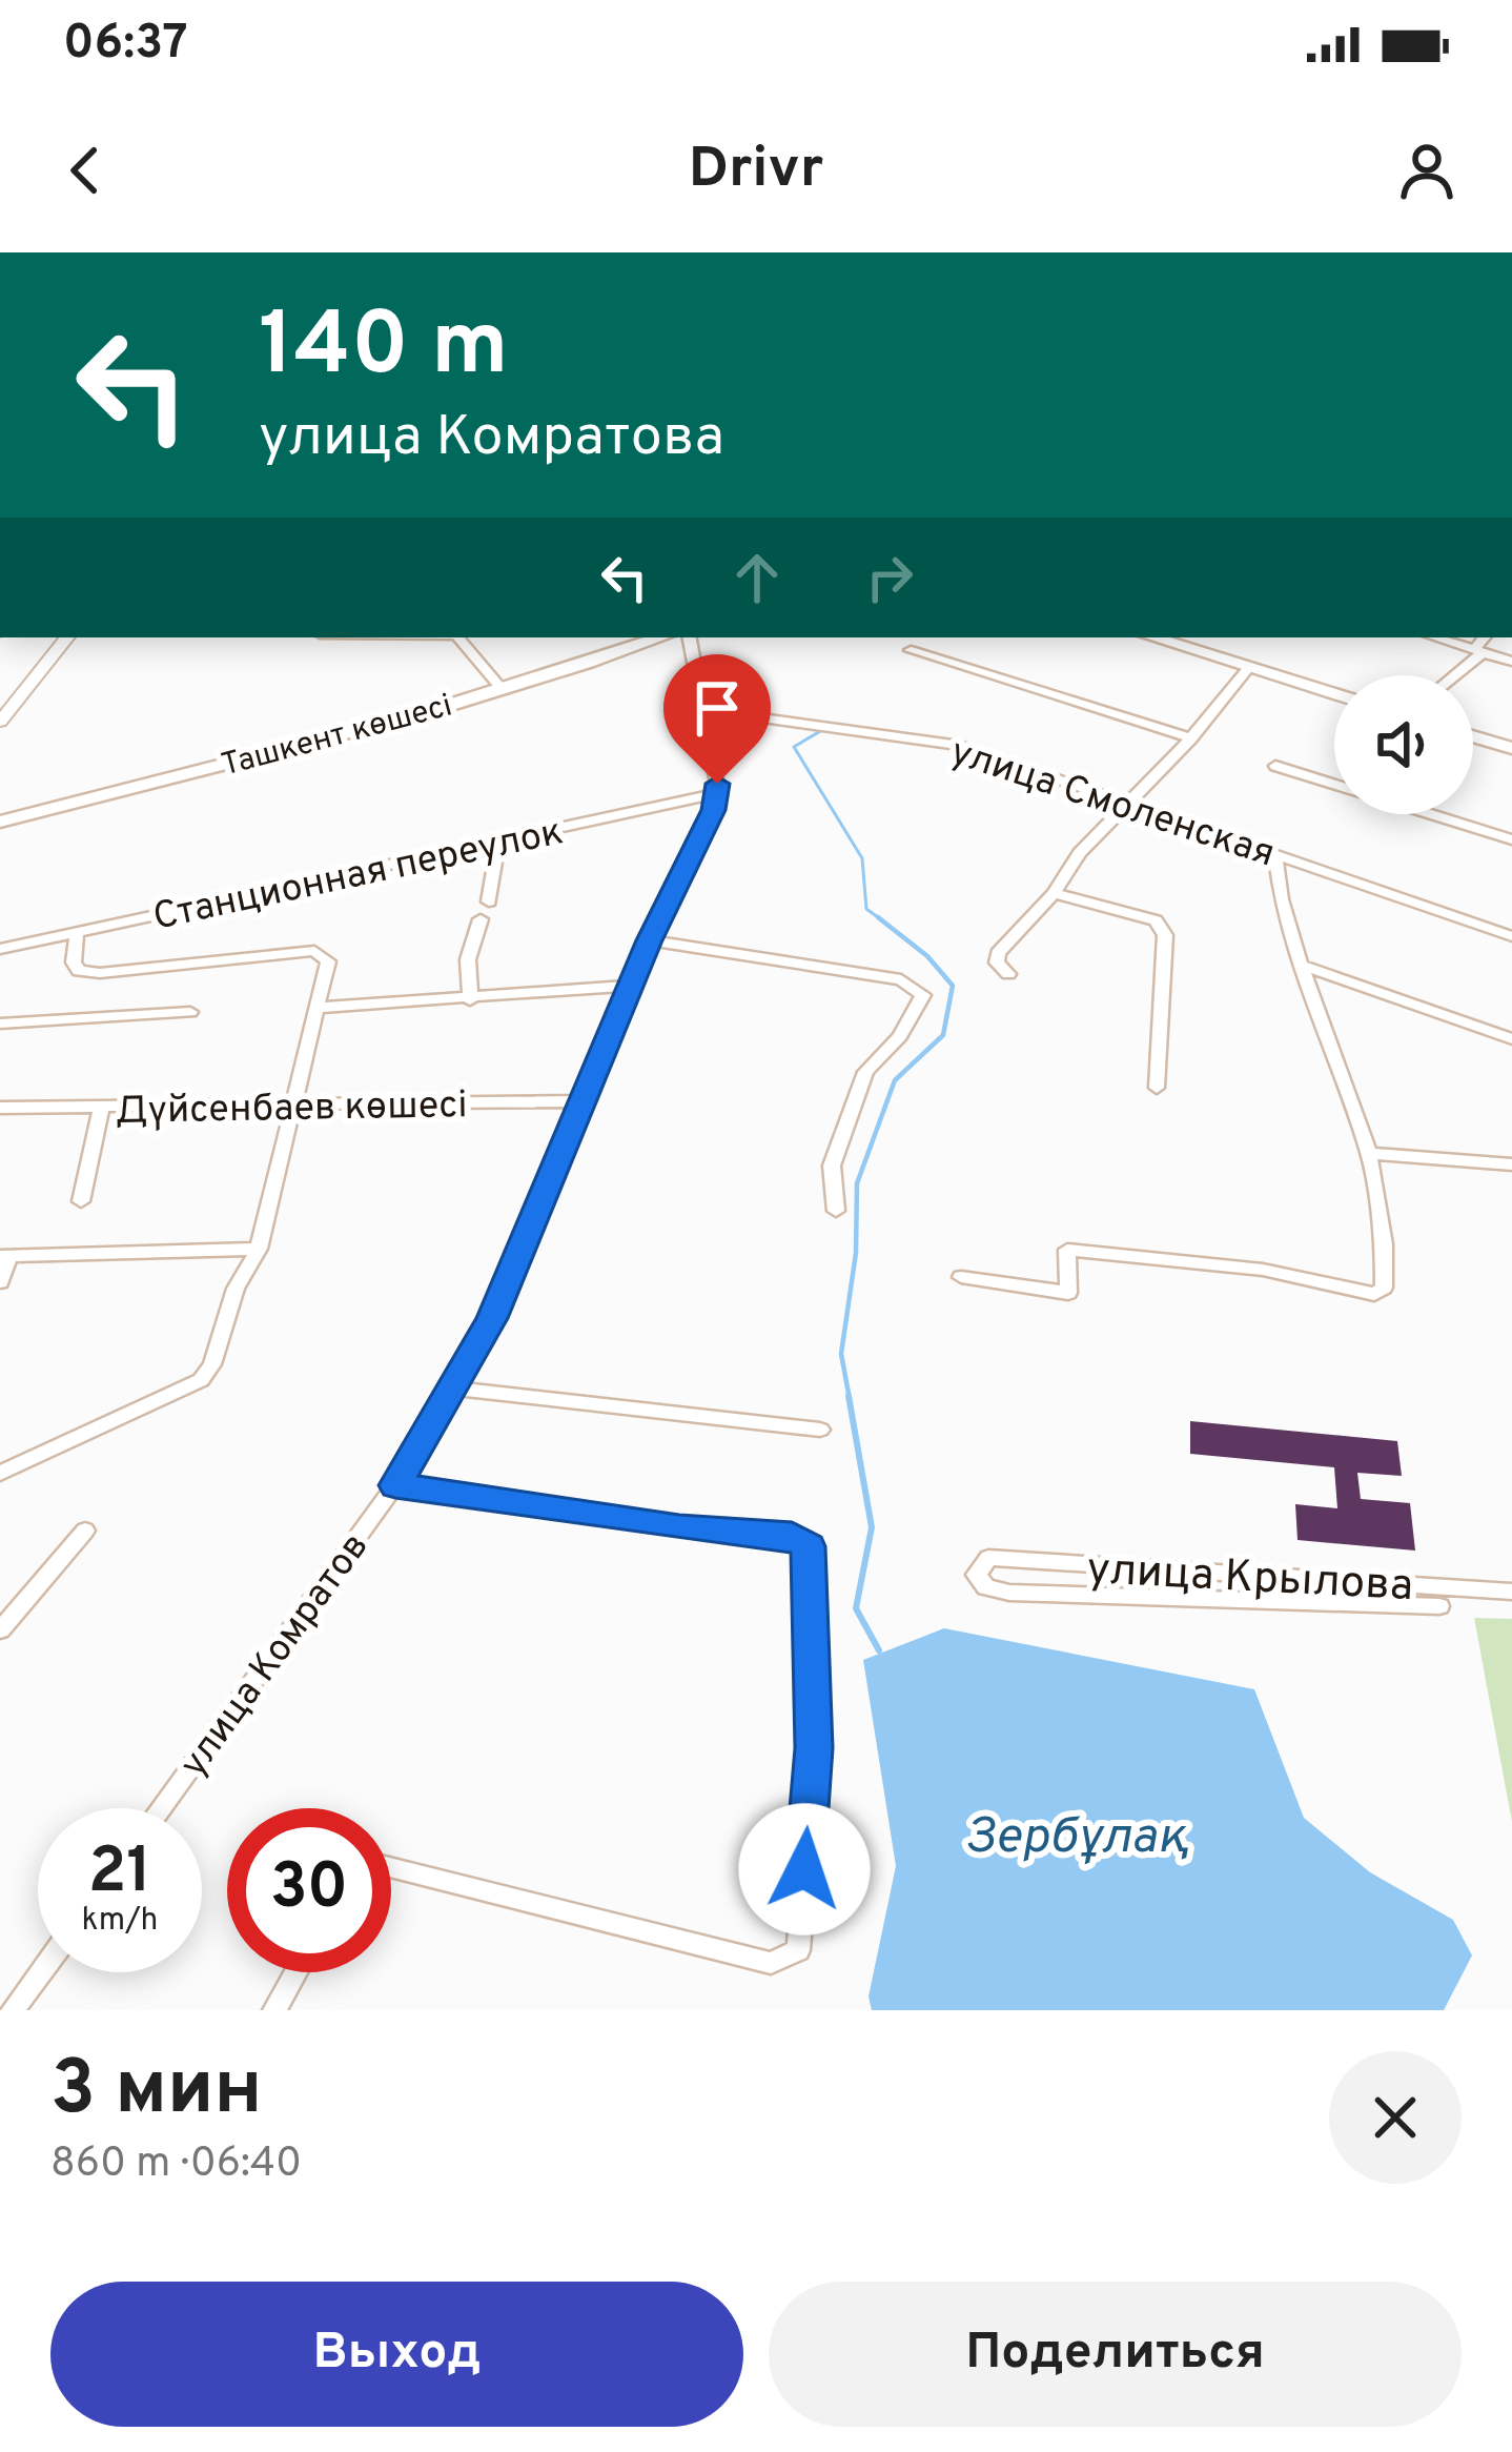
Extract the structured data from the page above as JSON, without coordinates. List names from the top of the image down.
{
  "streets": {
    "main road": ["Ташкент көшесі"],
    "street": [
      "улица Смоленская",
      "Станционная переулок",
      "Дүйсенбаев көшесі",
      "улица Крылова",
      "улица Комратов"
    ]
  },
  "crossings": [
    ["улица Смоленская", "улица Комратов"],
    ["Станционная переулок", "улица Комратов"],
    ["Дүйсенбаев көшесі", "улица Комратов"]
  ],
  "water": ["Зербұлақ"],
  "page": {
    "status": "06:37",
    "header": "Drivr",
    "turn": ["140 m", "улица Комратова"],
    "speed": "21 km/h",
    "limit": "30",
    "heading": ["3 мин", "860 m · 06:40"],
    "buttons": ["Выход", "Поделиться"]
  }
}
